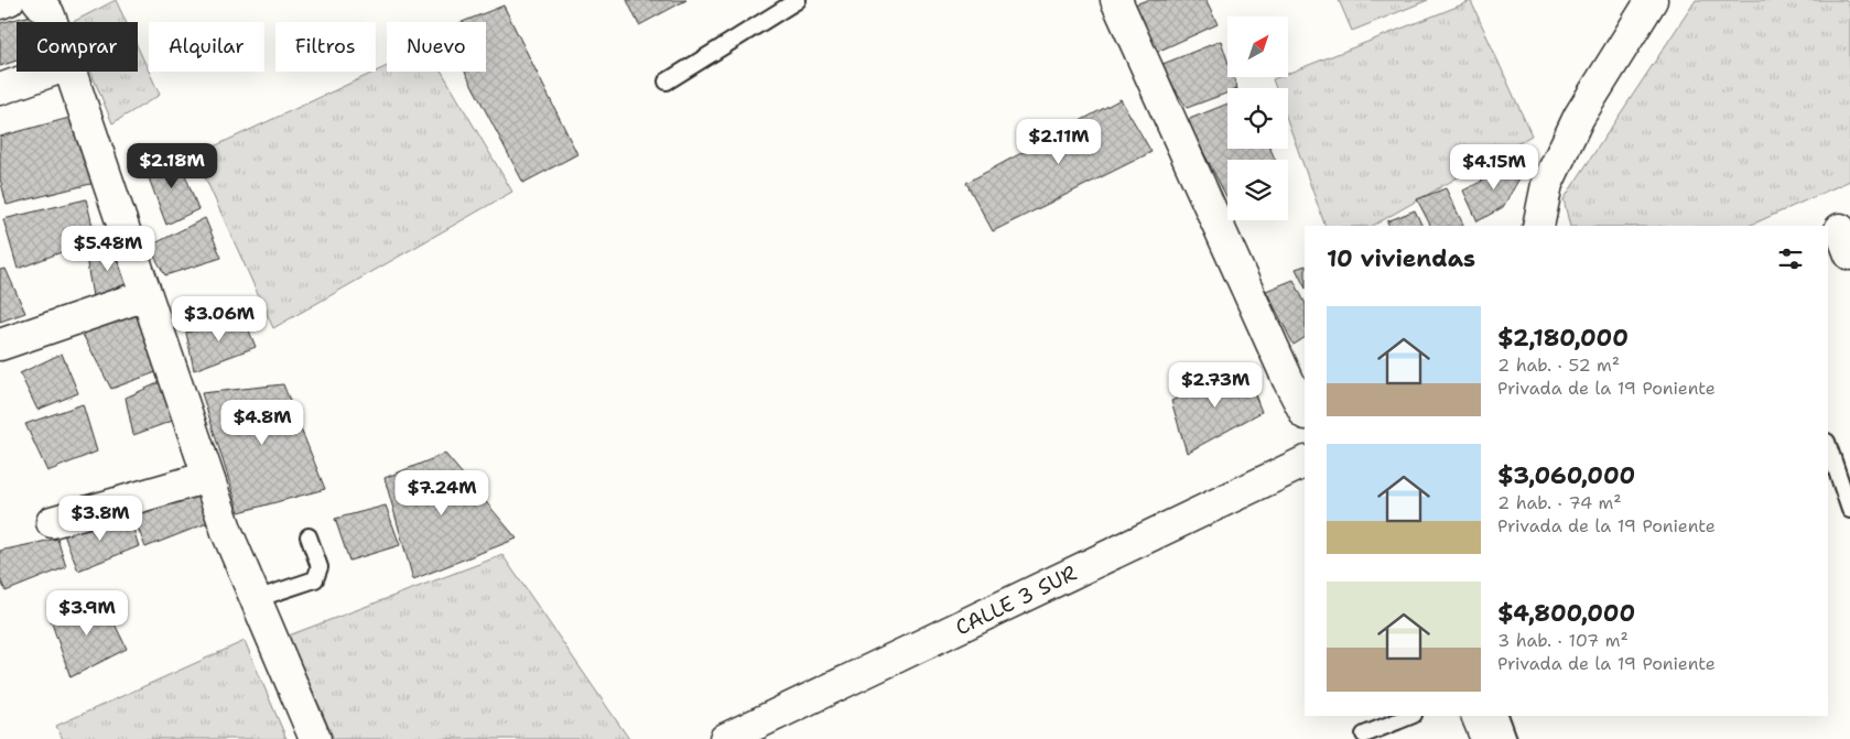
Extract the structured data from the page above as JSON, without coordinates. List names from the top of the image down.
{
  "streets": {
    "street": ["CALLE 3 SUR"]
  },
  "north": "top right",
  "page": {
    "chip": [
      "Comprar",
      "Alquilar",
      "Filtros",
      "Nuevo"
    ],
    "price": [
      "$2.11M",
      "$2.18M",
      "$4.15M",
      "$5.48M",
      "$3.06M",
      "$2.73M",
      "$4.8M",
      "$7.24M",
      "$3.8M",
      "$3.9M"
    ],
    "heading": "10 viviendas",
    "list": [
      {
        "name": "$2,180,000",
        "note": "2 hab. · 52 m² · Privada de la 19 Poniente"
      },
      {
        "name": "$3,060,000",
        "note": "2 hab. · 74 m² · Privada de la 19 Poniente"
      },
      {
        "name": "$4,800,000",
        "note": "3 hab. · 107 m² · Privada de la 19 Poniente"
      }
    ]
  }
}
